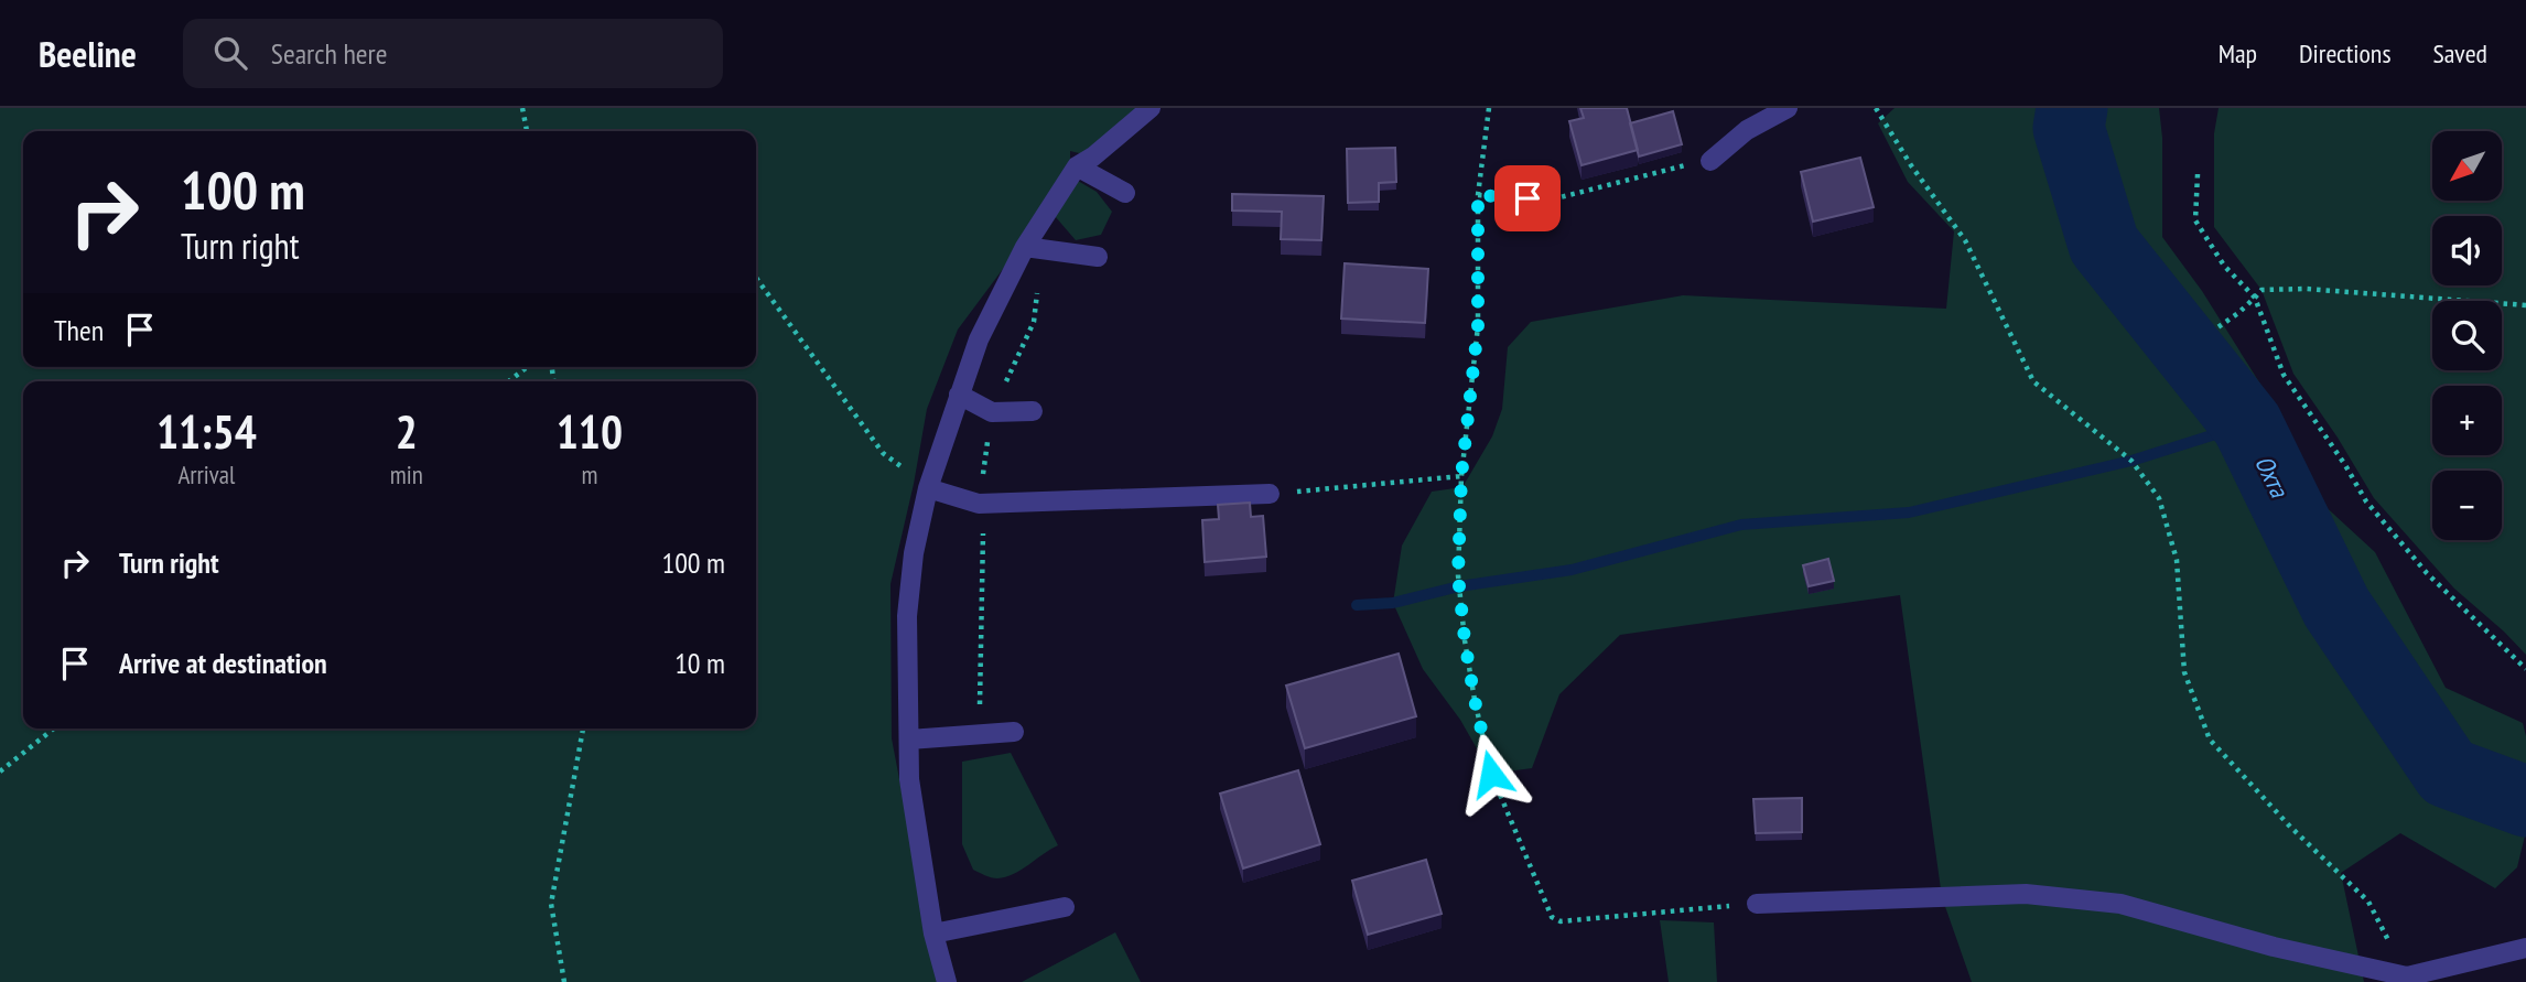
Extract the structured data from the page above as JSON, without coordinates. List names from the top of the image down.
{
  "water": ["Охта"],
  "north": "bottom left",
  "page": {
    "header": "Beeline",
    "search": "Search here",
    "nav": ["Map", "Directions", "Saved"],
    "map_buttons": ["+", "−"],
    "turn": ["100 m", "Turn right"],
    "then": "Then",
    "eta": [
      "11:54",
      "Arrival",
      "2",
      "min",
      "110",
      "m"
    ],
    "list": [
      {
        "name": "Turn right",
        "value": "100 m"
      },
      {
        "name": "Arrive at destination",
        "value": "10 m"
      }
    ]
  }
}
